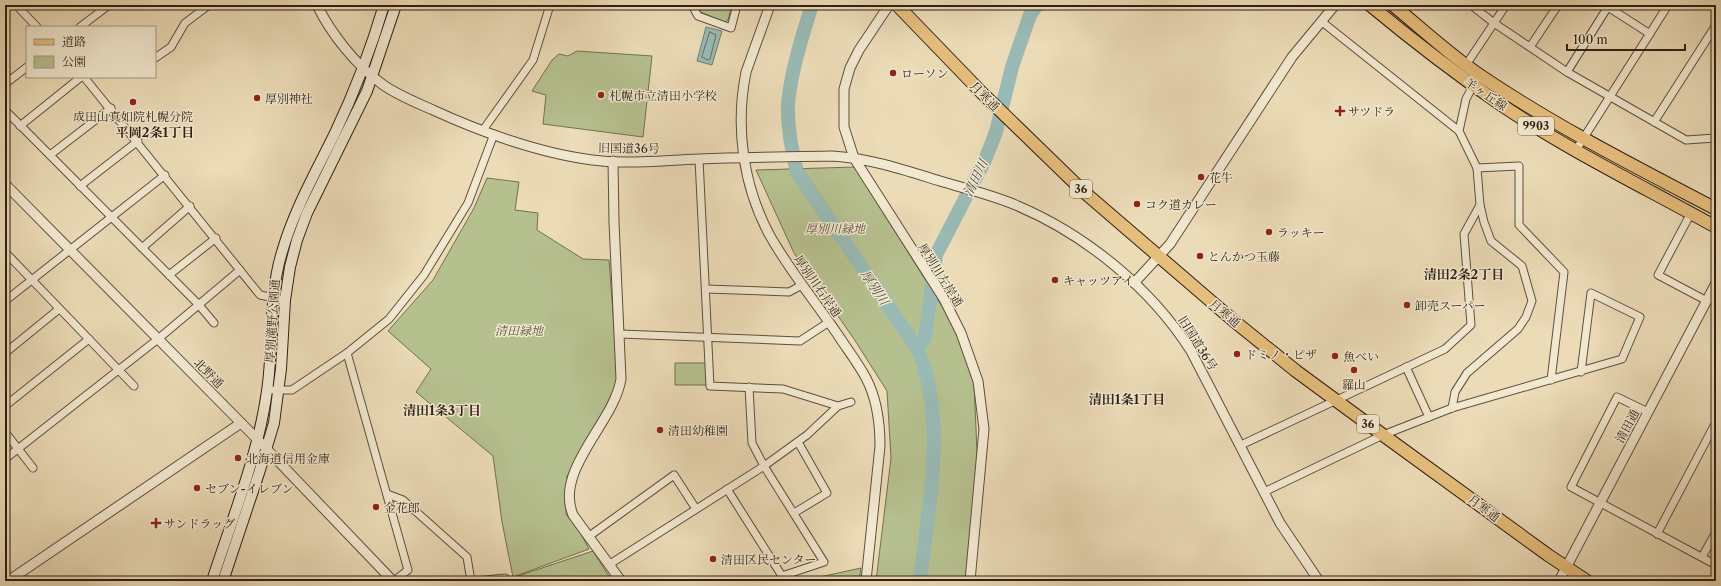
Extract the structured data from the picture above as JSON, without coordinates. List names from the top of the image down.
{
  "streets": {
    "main road": [
      "羊ヶ丘線",
      "月寒通",
      "9903",
      "36",
      "厚別滝野公園通"
    ],
    "street": [
      "旧国道36号",
      "厚別川左岸通",
      "厚別川右岸通",
      "北野通",
      "清田通"
    ]
  },
  "crossings": [
    ["月寒通", "清田通"],
    ["旧国道36号", "厚別川左岸通"],
    ["旧国道36号", "厚別川右岸通"],
    ["旧国道36号", "厚別滝野公園通"],
    ["厚別滝野公園通", "北野通"]
  ],
  "districts": [
    "平岡2条1丁目",
    "清田2条2丁目",
    "清田1条1丁目",
    "清田1条3丁目"
  ],
  "water": ["清田川", "厚別川"],
  "parks": ["厚別川緑地", "清田緑地"],
  "places": {
    "other": [
      "ローソン",
      "札幌市立清田小学校",
      "厚別神社",
      "成田山真如院札幌分院",
      "花牛",
      "コク道カレー",
      "ラッキー",
      "とんかつ玉藤",
      "キャッツアイ",
      "卸売スーパー",
      "ドミノ・ピザ",
      "魚べい",
      "羅山",
      "清田幼稚園",
      "北海道信用金庫",
      "セブン-イレブン",
      "金花郎",
      "清田区民センター"
    ],
    "health": ["サツドラ", "サンドラッグ"]
  },
  "legend": ["道路", "公園"],
  "scale_bar": "100 m"
}
